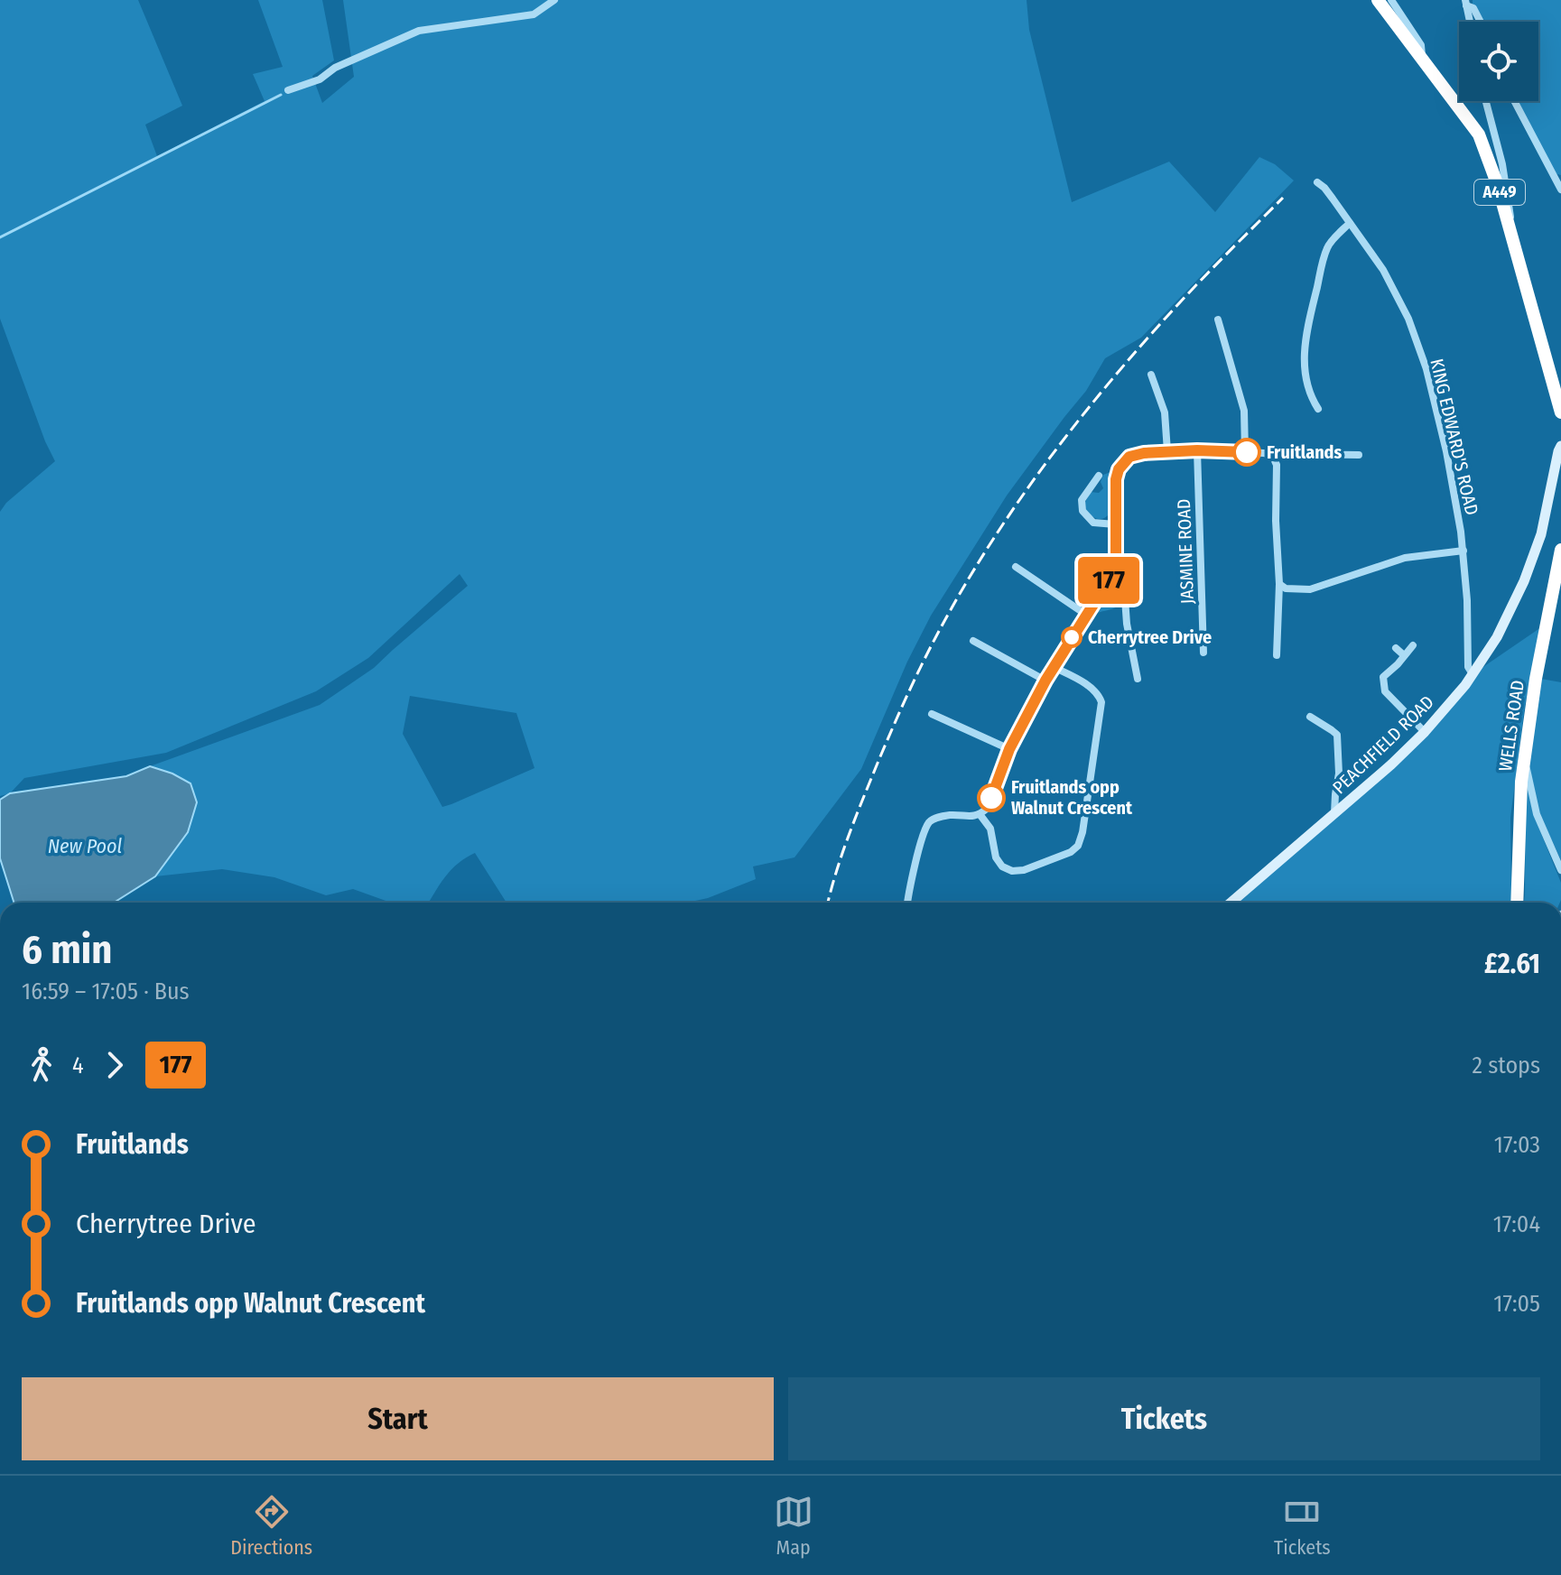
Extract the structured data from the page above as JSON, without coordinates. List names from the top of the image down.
{
  "streets": {
    "highway": ["A449", "WELLS ROAD"],
    "street": ["KING EDWARD'S ROAD", "JASMINE ROAD", "PEACHFIELD ROAD"]
  },
  "crossings": [
    ["KING EDWARD'S ROAD", "PEACHFIELD ROAD"]
  ],
  "water": ["New Pool"],
  "places": ["Fruitlands", "Cherrytree Drive", "Fruitlands opp Walnut Crescent"],
  "lines": ["bus line 177"],
  "page": {
    "on_map": "177",
    "heading": ["6 min", "16:59 – 17:05 · Bus", "£2.61"],
    "legs": ["4", "177", "2 stops"],
    "list": [
      {
        "name": "Fruitlands",
        "value": "17:03"
      },
      {
        "name": "Cherrytree Drive",
        "value": "17:04"
      },
      {
        "name": "Fruitlands opp Walnut Crescent",
        "value": "17:05"
      }
    ],
    "buttons": ["Start", "Tickets"],
    "tabs": ["Directions", "Map", "Tickets"]
  }
}
